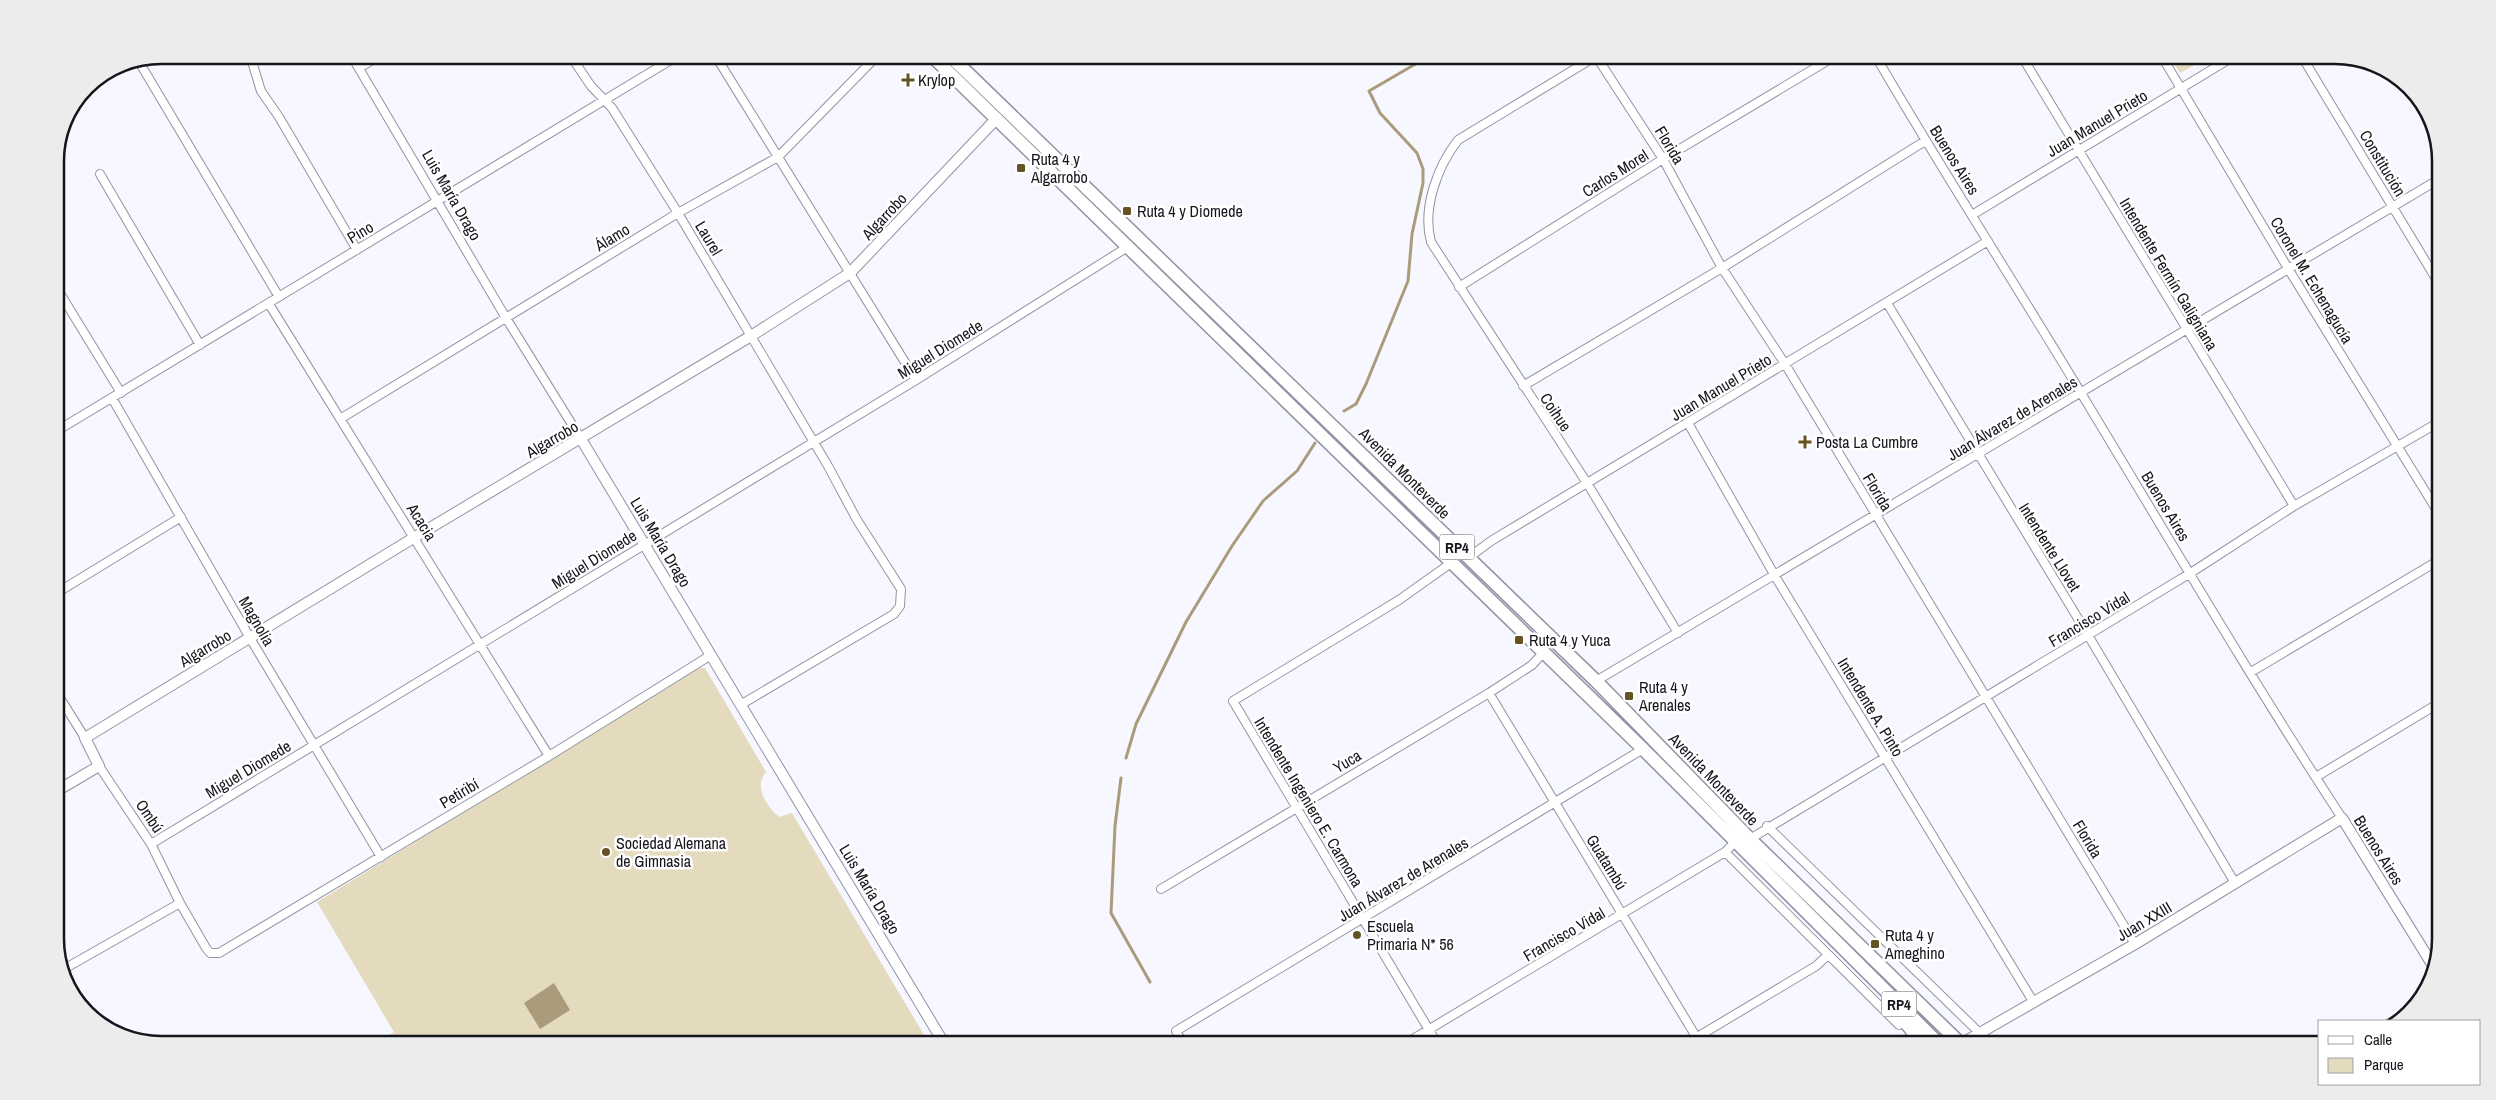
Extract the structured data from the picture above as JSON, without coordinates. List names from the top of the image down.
{
  "streets": {
    "main road": ["Avenida Monteverde", "RP4"],
    "street": [
      "Juan Manuel Prieto",
      "Florida",
      "Buenos Aires",
      "Constitución",
      "Carlos Morel",
      "Luis María Drago",
      "Algarrobo",
      "Pino",
      "Álamo",
      "Laurel",
      "Intendente Fermín Galigniana",
      "Coronel M. Echenagucía",
      "Miguel Diomede",
      "Coihue",
      "Juan Álvarez de Arenales",
      "Acacia",
      "Intendente Llovet",
      "Francisco Vidal",
      "Magnolia",
      "Intendente A. Pinto",
      "Yuca",
      "Petiribí",
      "Intendente Ingeniero E. Carmona",
      "Ombú",
      "Guatambú",
      "Juan XXIII"
    ]
  },
  "crossings": [
    ["Juan Manuel Prieto", "Florida"],
    ["Juan Manuel Prieto", "Buenos Aires"],
    ["Juan Manuel Prieto", "Intendente Fermín Galigniana"],
    ["Juan Manuel Prieto", "Coronel M. Echenagucía"],
    ["Juan Manuel Prieto", "Coihue"],
    ["Juan Manuel Prieto", "Avenida Monteverde"],
    ["Juan Manuel Prieto", "Intendente Llovet"],
    ["Juan Manuel Prieto", "Intendente A. Pinto"],
    ["Florida", "Carlos Morel"],
    ["Florida", "Juan Álvarez de Arenales"],
    ["Florida", "Francisco Vidal"],
    ["Florida", "Juan XXIII"],
    ["Buenos Aires", "Juan Álvarez de Arenales"],
    ["Buenos Aires", "Francisco Vidal"],
    ["Buenos Aires", "Juan XXIII"],
    ["Constitución", "Juan Álvarez de Arenales"],
    ["Carlos Morel", "Coihue"],
    ["Luis María Drago", "Algarrobo"],
    ["Luis María Drago", "Pino"],
    ["Luis María Drago", "Álamo"],
    ["Luis María Drago", "Laurel"],
    ["Luis María Drago", "Miguel Diomede"],
    ["Luis María Drago", "Petiribí"],
    ["Algarrobo", "Laurel"],
    ["Algarrobo", "Avenida Monteverde"],
    ["Algarrobo", "Acacia"],
    ["Algarrobo", "Magnolia"],
    ["Algarrobo", "Ombú"],
    ["Pino", "Laurel"],
    ["Pino", "Acacia"],
    ["Pino", "Magnolia"],
    ["Álamo", "Laurel"],
    ["Álamo", "Acacia"],
    ["Laurel", "Miguel Diomede"],
    ["Intendente Fermín Galigniana", "Juan Álvarez de Arenales"],
    ["Intendente Fermín Galigniana", "Francisco Vidal"],
    ["Coronel M. Echenagucía", "Juan Álvarez de Arenales"],
    ["Coronel M. Echenagucía", "Francisco Vidal"],
    ["Miguel Diomede", "Avenida Monteverde"],
    ["Miguel Diomede", "Acacia"],
    ["Miguel Diomede", "Magnolia"],
    ["Miguel Diomede", "Ombú"],
    ["Coihue", "Juan Álvarez de Arenales"],
    ["Juan Álvarez de Arenales", "Avenida Monteverde"],
    ["Juan Álvarez de Arenales", "Intendente Llovet"],
    ["Juan Álvarez de Arenales", "Intendente A. Pinto"],
    ["Juan Álvarez de Arenales", "Intendente Ingeniero E. Carmona"],
    ["Juan Álvarez de Arenales", "Guatambú"],
    ["Avenida Monteverde", "Francisco Vidal"],
    ["Avenida Monteverde", "Yuca"],
    ["Avenida Monteverde", "Intendente Ingeniero E. Carmona"],
    ["Avenida Monteverde", "Juan XXIII"],
    ["Acacia", "Petiribí"],
    ["Intendente Llovet", "Francisco Vidal"],
    ["Intendente Llovet", "Juan XXIII"],
    ["Francisco Vidal", "Intendente A. Pinto"],
    ["Francisco Vidal", "Intendente Ingeniero E. Carmona"],
    ["Francisco Vidal", "Guatambú"],
    ["Magnolia", "Petiribí"],
    ["Intendente A. Pinto", "Juan XXIII"],
    ["Yuca", "Intendente Ingeniero E. Carmona"],
    ["Yuca", "Guatambú"],
    ["Petiribí", "Ombú"]
  ],
  "places": {
    "health": ["Krylop", "Posta La Cumbre"],
    "transit": [
      "Ruta 4 y Algarrobo",
      "Ruta 4 y Diomede",
      "Ruta 4 y Yuca",
      "Ruta 4 y Arenales",
      "Ruta 4 y Ameghino"
    ],
    "other": ["Sociedad Alemana de Gimnasia", "Escuela Primaria N* 56"]
  },
  "legend": ["Calle", "Parque"]
}
